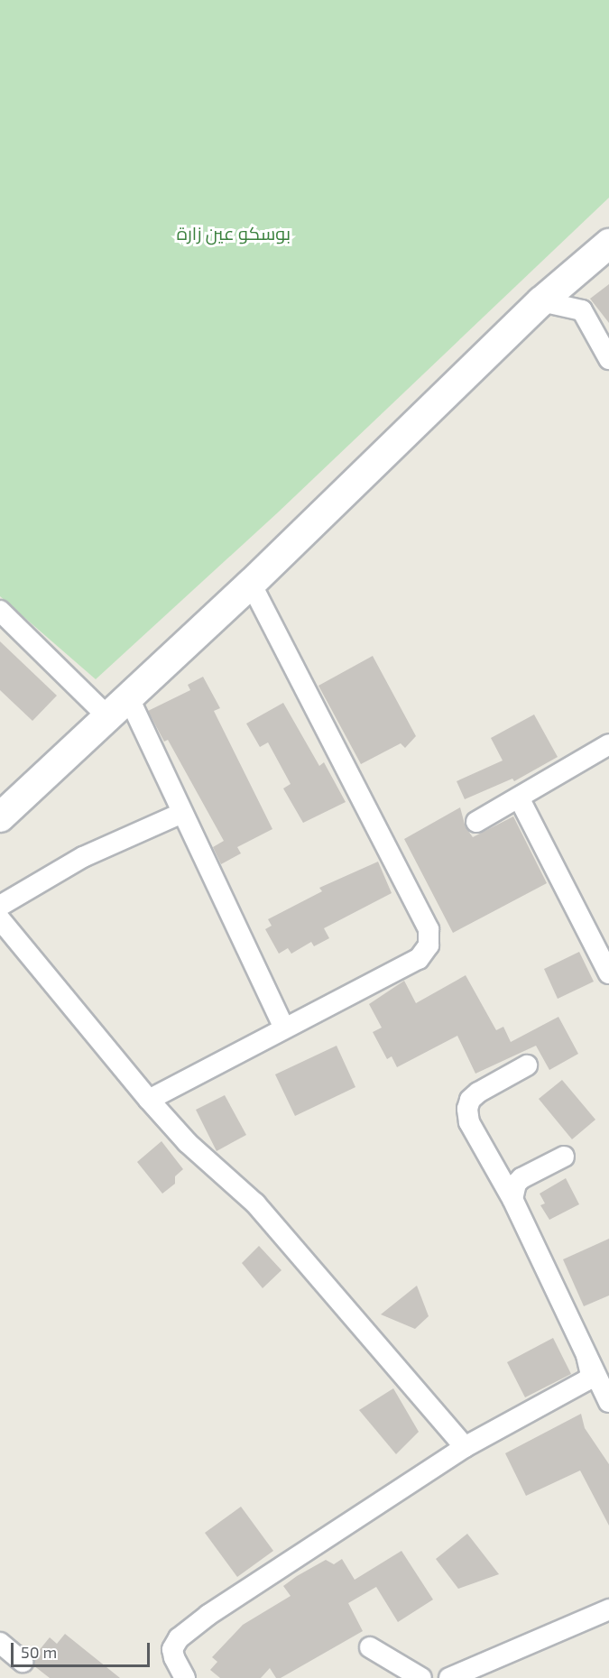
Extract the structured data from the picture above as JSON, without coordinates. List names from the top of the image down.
{
  "parks": ["بوسكو عين زارة"],
  "scale_bar": "50 m"
}
